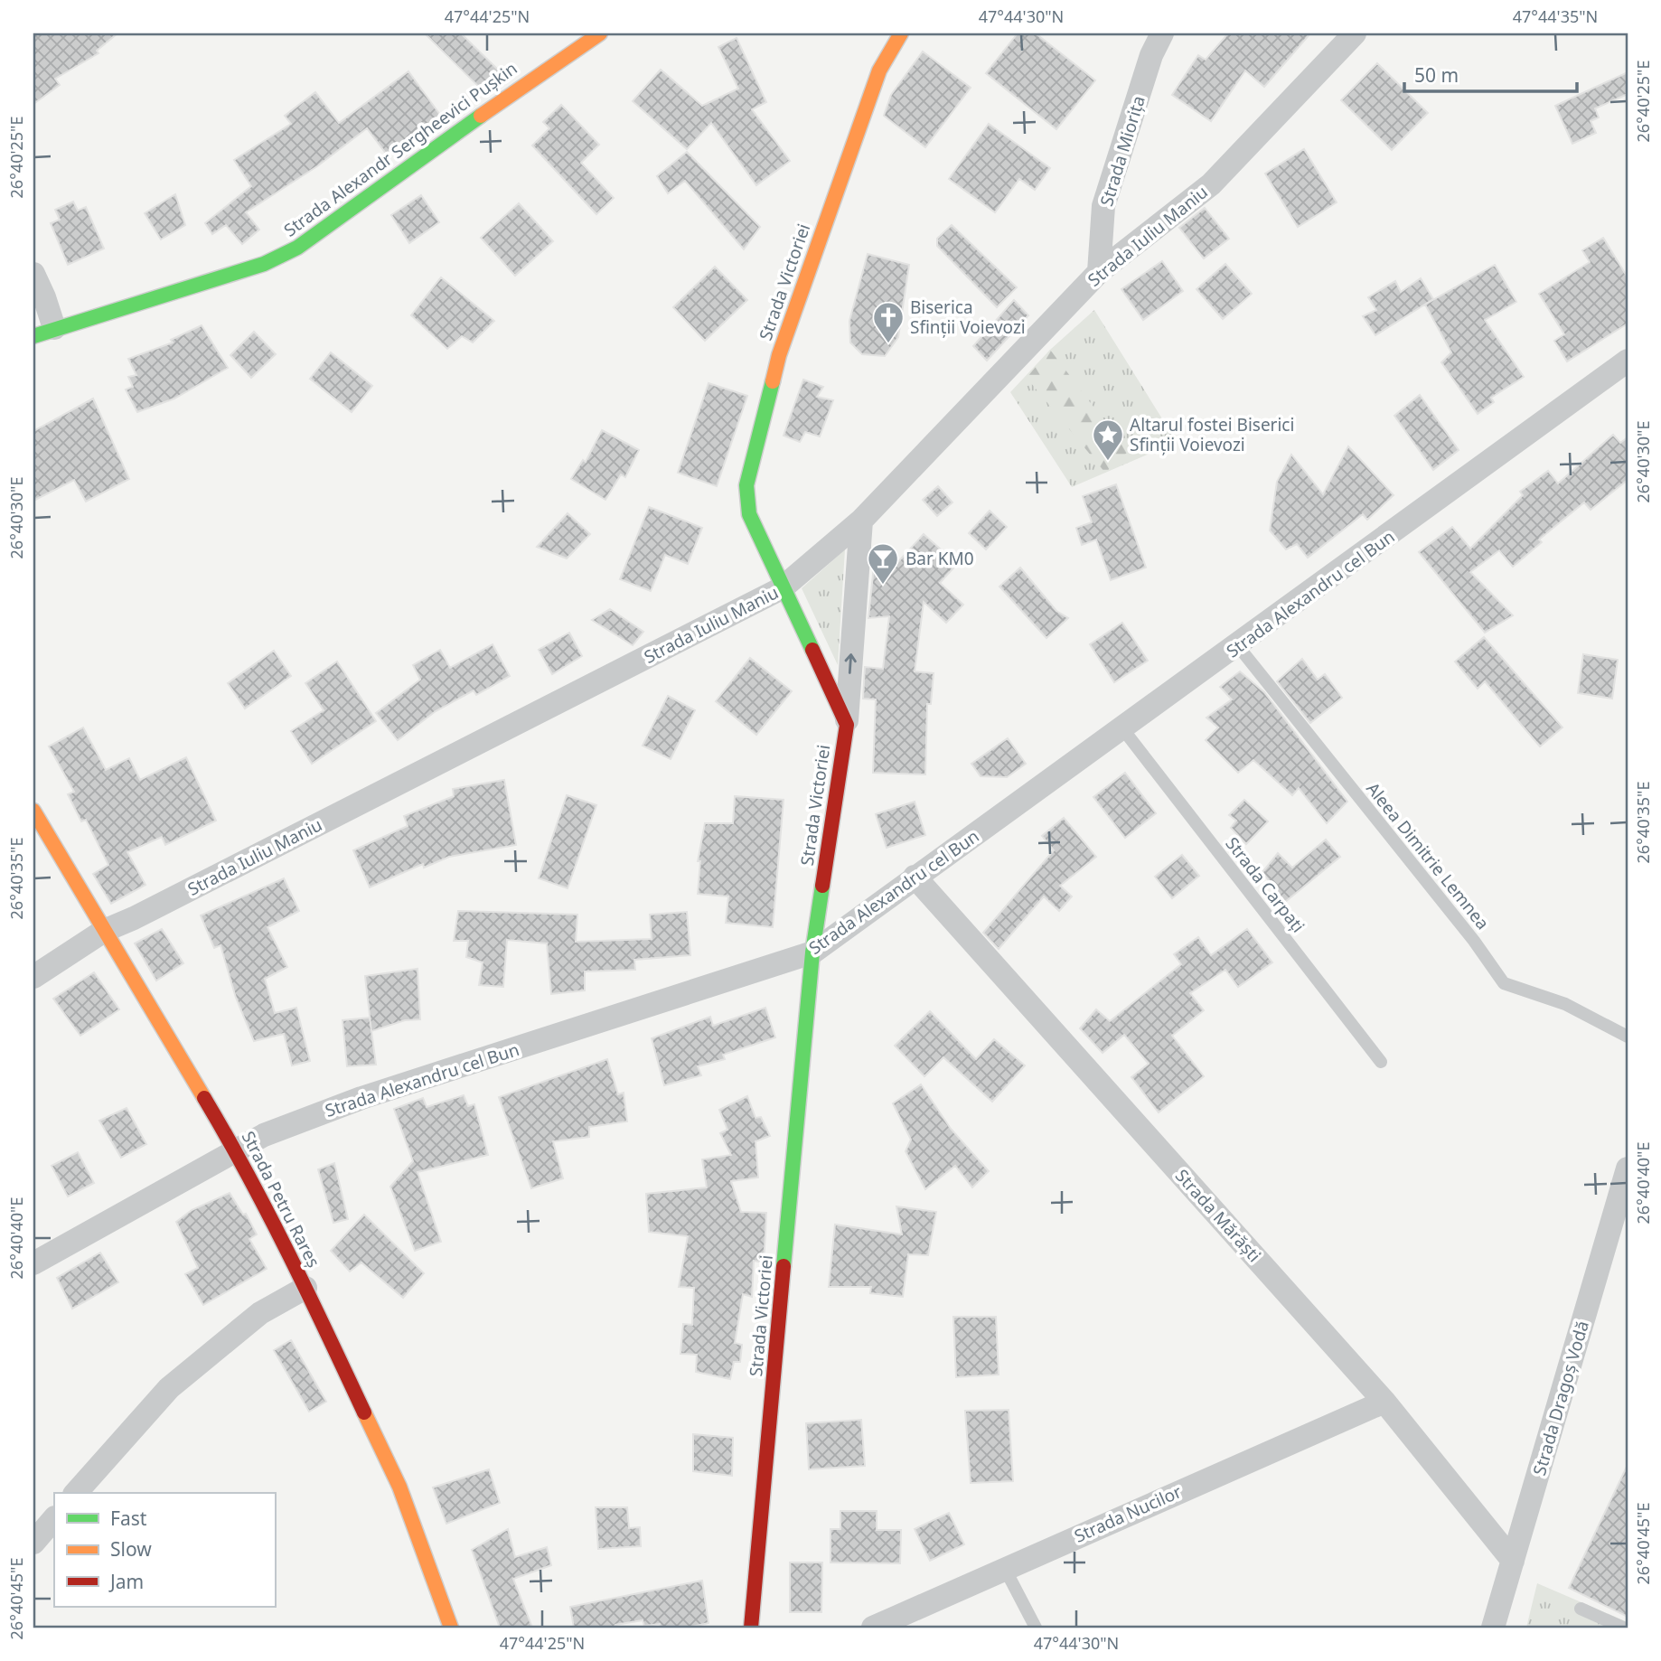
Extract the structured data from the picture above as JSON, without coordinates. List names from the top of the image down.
{
  "streets": {
    "street": [
      "Strada Alexandr Sergheevici Pușkin",
      "Strada Miorița",
      "Strada Iuliu Maniu",
      "Strada Victoriei",
      "Strada Alexandru cel Bun",
      "Strada Petru Rareș",
      "Strada Mărăști",
      "Strada Dragoș Vodă",
      "Strada Nucilor"
    ],
    "lane": ["Aleea Dimitrie Lemnea", "Strada Carpați"]
  },
  "crossings": [
    ["Strada Miorița", "Strada Iuliu Maniu"],
    ["Strada Iuliu Maniu", "Strada Victoriei"],
    ["Strada Iuliu Maniu", "Strada Petru Rareș"],
    ["Strada Victoriei", "Strada Alexandru cel Bun"],
    ["Strada Alexandru cel Bun", "Aleea Dimitrie Lemnea"],
    ["Strada Alexandru cel Bun", "Strada Carpați"],
    ["Strada Alexandru cel Bun", "Strada Petru Rareș"],
    ["Strada Alexandru cel Bun", "Strada Mărăști"],
    ["Strada Mărăști", "Strada Dragoș Vodă"],
    ["Strada Mărăști", "Strada Nucilor"]
  ],
  "places": {
    "church": ["Biserica Sfinții Voievozi"],
    "place": ["Altarul fostei Biserici Sfinții Voievozi"],
    "bar": ["Bar KM0"]
  },
  "legend": ["Fast", "Slow", "Jam"],
  "scale_bar": "50 m",
  "coordinates": [
    "47°44'25\"N",
    "47°44'30\"N",
    "47°44'35\"N",
    "26°40'25\"E",
    "26°40'30\"E",
    "26°40'35\"E",
    "26°40'40\"E",
    "26°40'45\"E"
  ]
}
